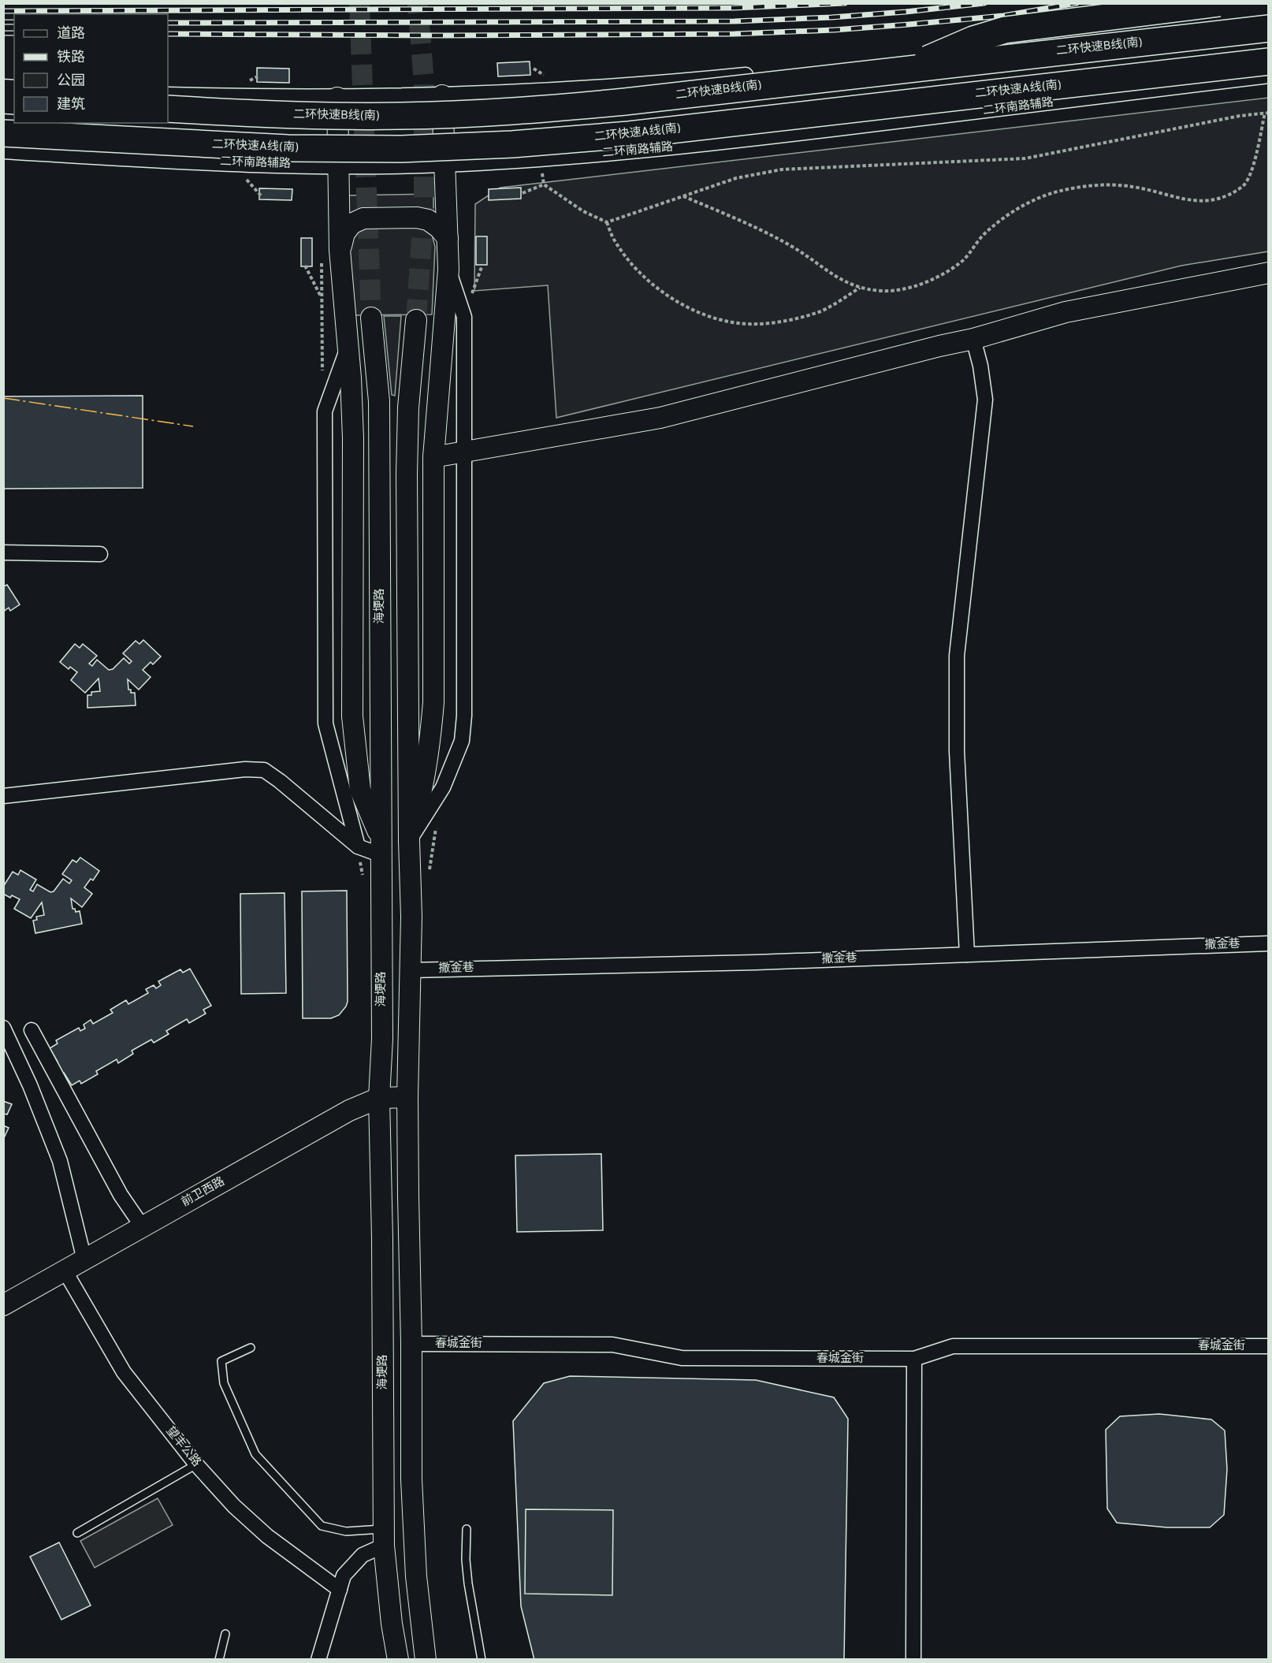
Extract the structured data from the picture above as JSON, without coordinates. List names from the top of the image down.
{
  "streets": {
    "highway": ["二环快速B线(南)", "二环快速A线(南)"],
    "main road": ["海埂路", "前卫西路"],
    "street": [
      "二环南路辅路",
      "撒金巷",
      "春城金街",
      "望丰公路"
    ]
  },
  "crossings": [
    ["海埂路", "前卫西路"],
    ["前卫西路", "望丰公路"]
  ],
  "legend": [
    "道路",
    "铁路",
    "公园",
    "建筑"
  ]
}
